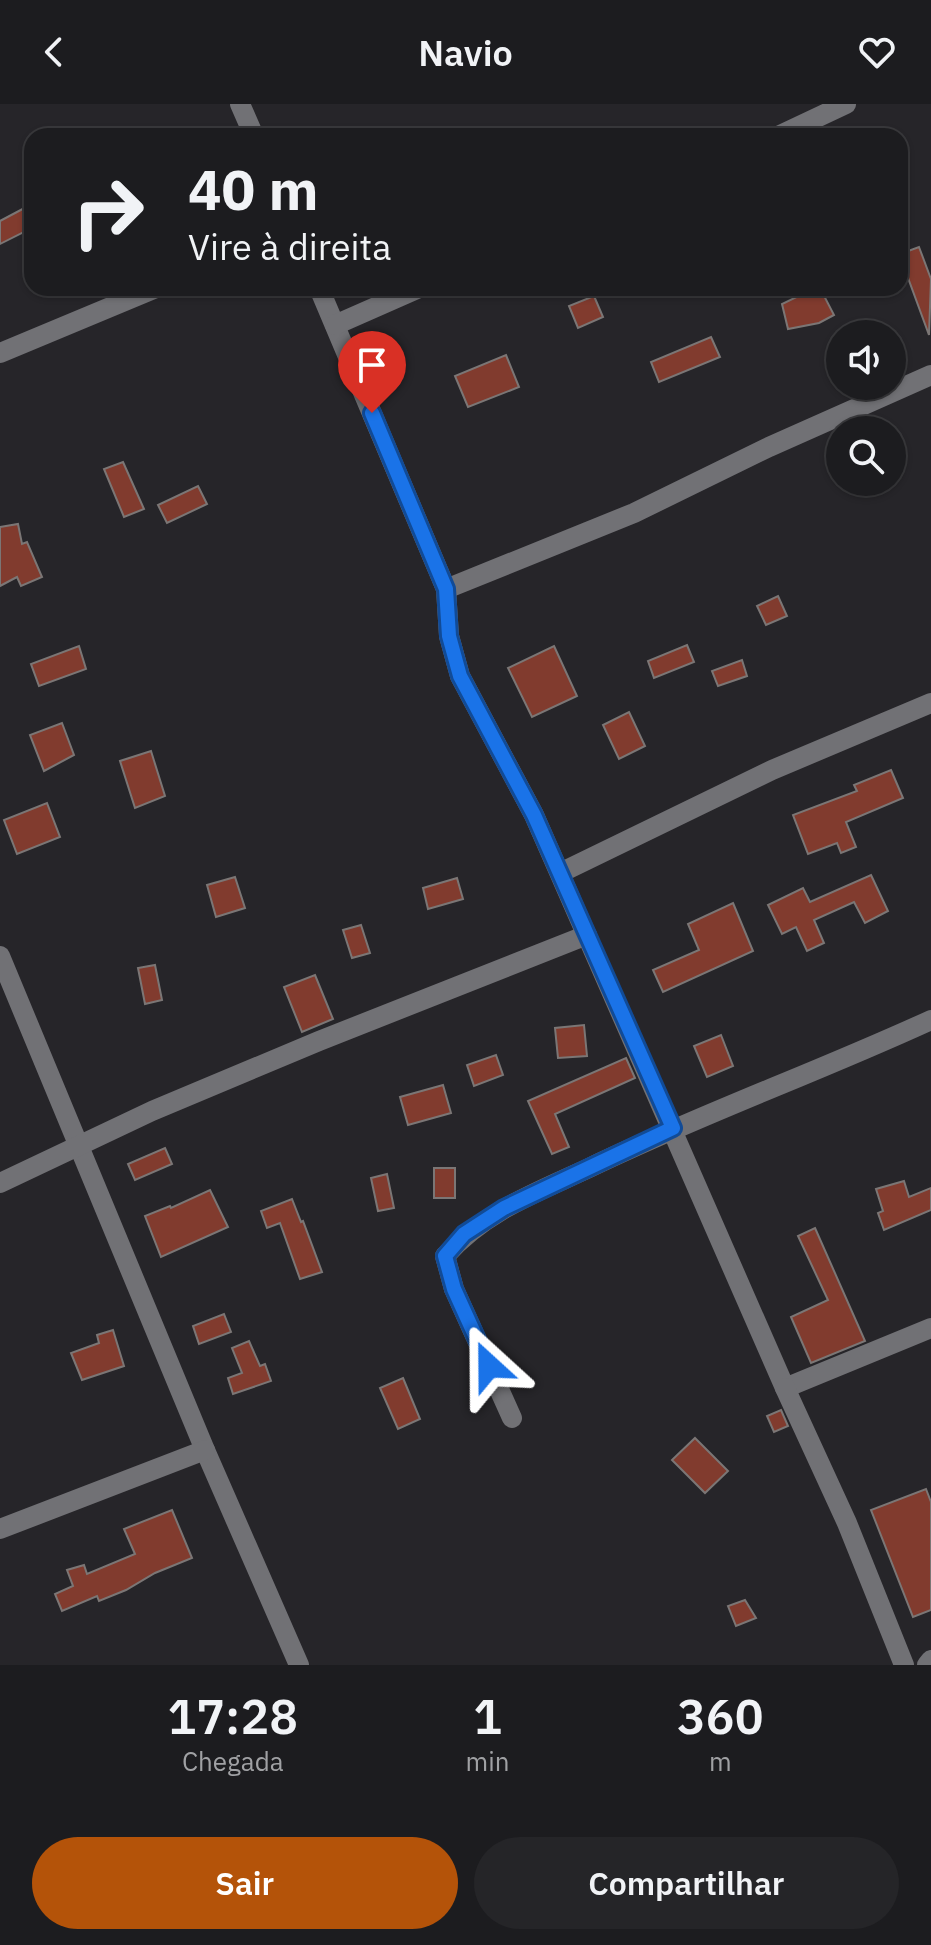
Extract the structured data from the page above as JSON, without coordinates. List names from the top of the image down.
{
  "page": {
    "header": "Navio",
    "turn": ["40 m", "Vire à direita"],
    "eta": [
      "17:28",
      "Chegada",
      "1",
      "min",
      "360",
      "m"
    ],
    "buttons": ["Sair", "Compartilhar"]
  }
}
